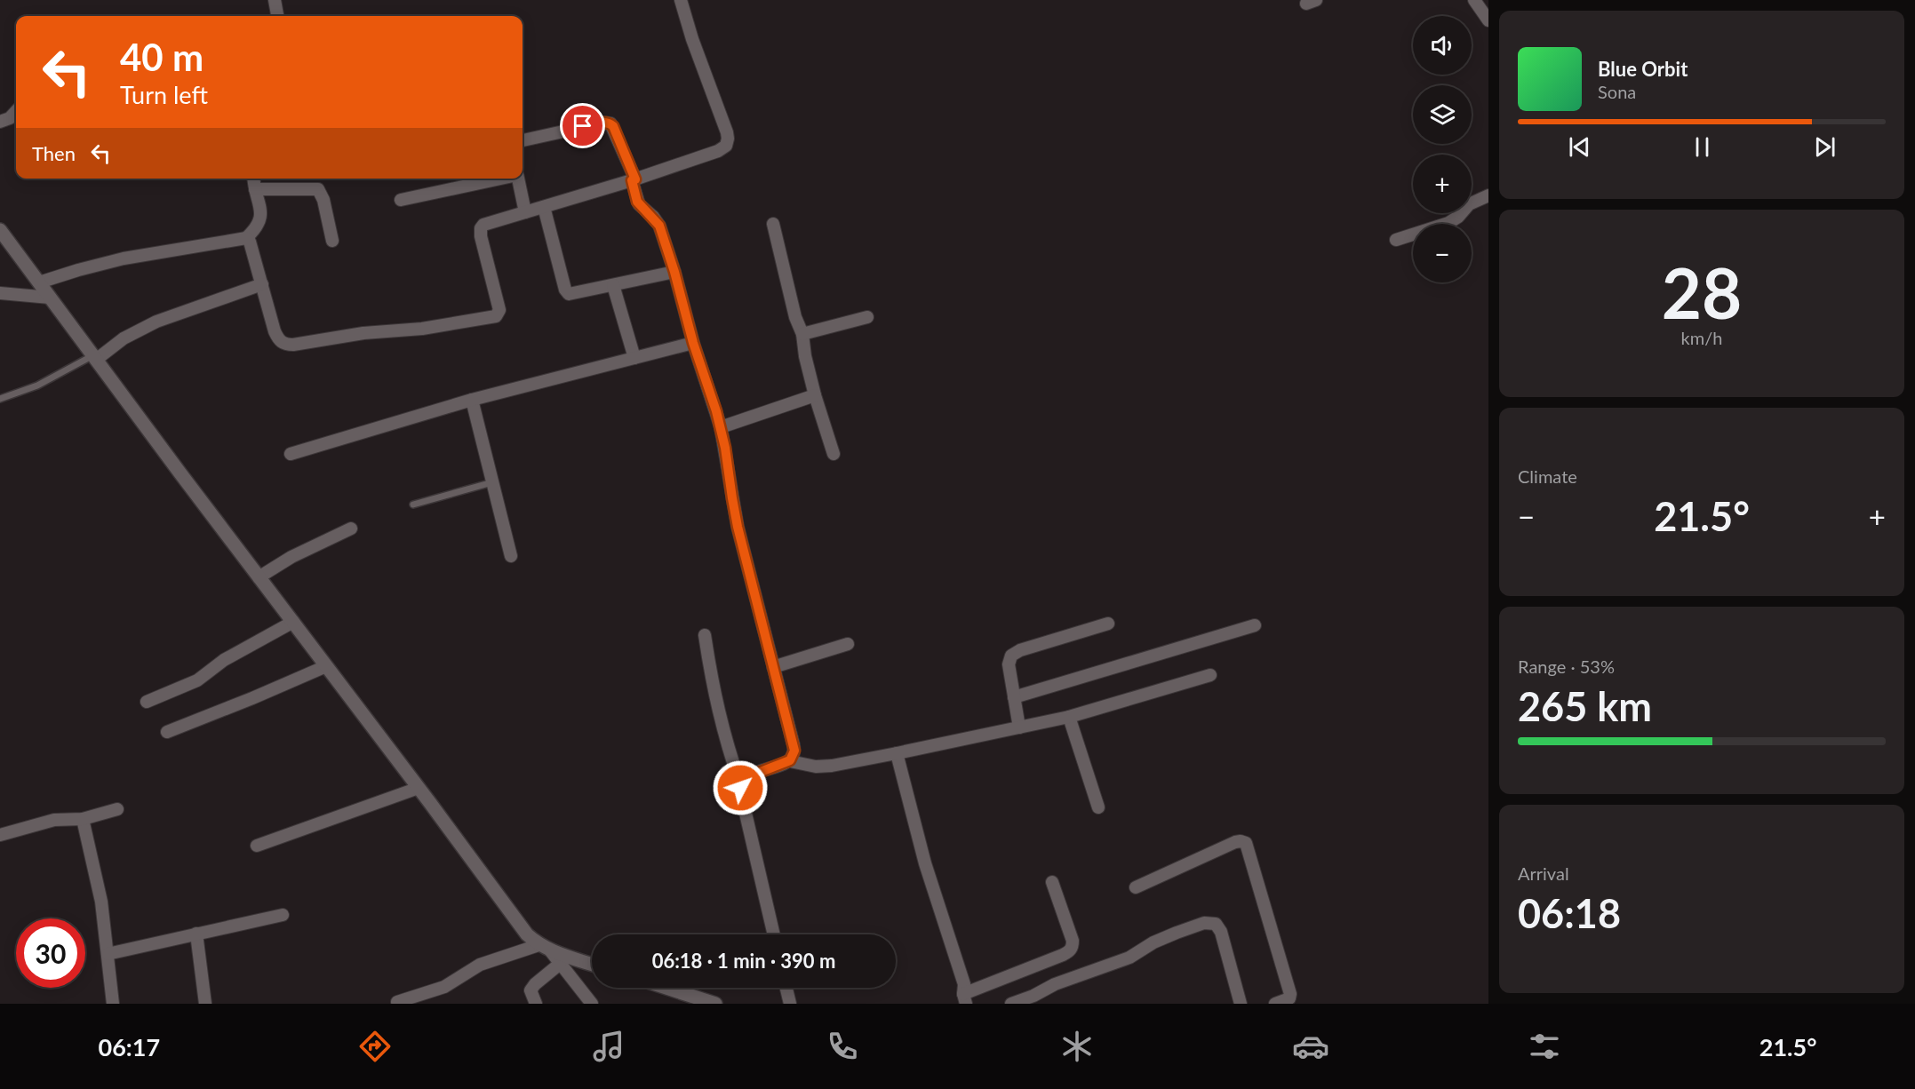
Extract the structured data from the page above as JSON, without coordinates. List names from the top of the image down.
{
  "page": {
    "map_buttons": ["+", "−"],
    "turn": ["40 m", "Turn left"],
    "song": ["Blue Orbit", "Sona"],
    "then": "Then",
    "tile": [
      ["28", "km/h"],
      "Climate",
      ["Range · 53%", "265 km"],
      ["Arrival", "06:18"]
    ],
    "heat": ["−", "21.5°", "+"],
    "limit": "30",
    "trip": "06:18 · 1 min · 390 m",
    "tabs": ["06:17", "21.5°"]
  }
}
